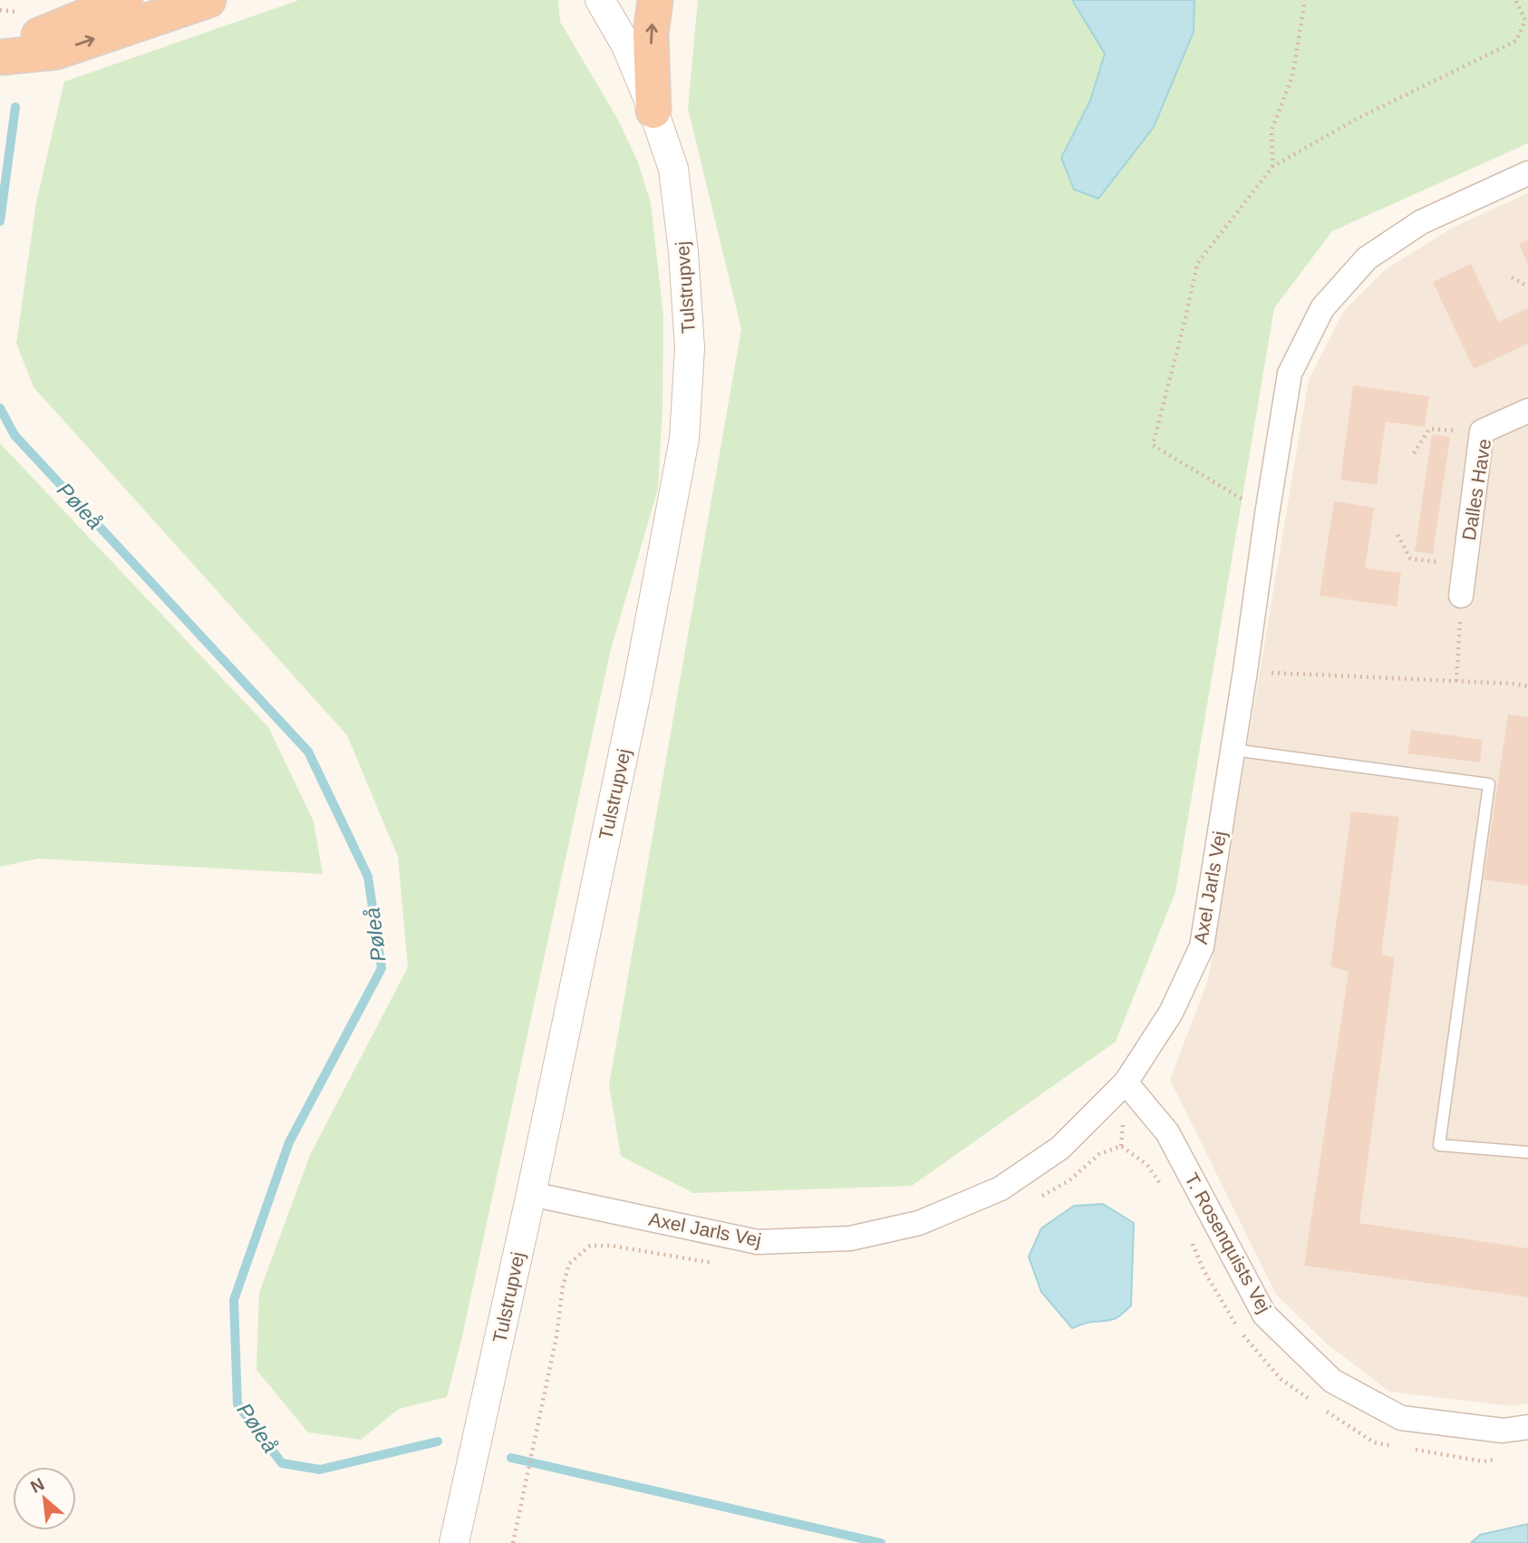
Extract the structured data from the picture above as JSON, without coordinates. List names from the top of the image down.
{
  "streets": {
    "street": [
      "Tulstrupvej",
      "Dalles Have",
      "Axel Jarls Vej",
      "T. Rosenquists Vej"
    ]
  },
  "crossings": [
    ["Tulstrupvej", "Axel Jarls Vej"],
    ["Axel Jarls Vej", "T. Rosenquists Vej"]
  ],
  "water": ["Pøleå"],
  "north": "top left"
}
